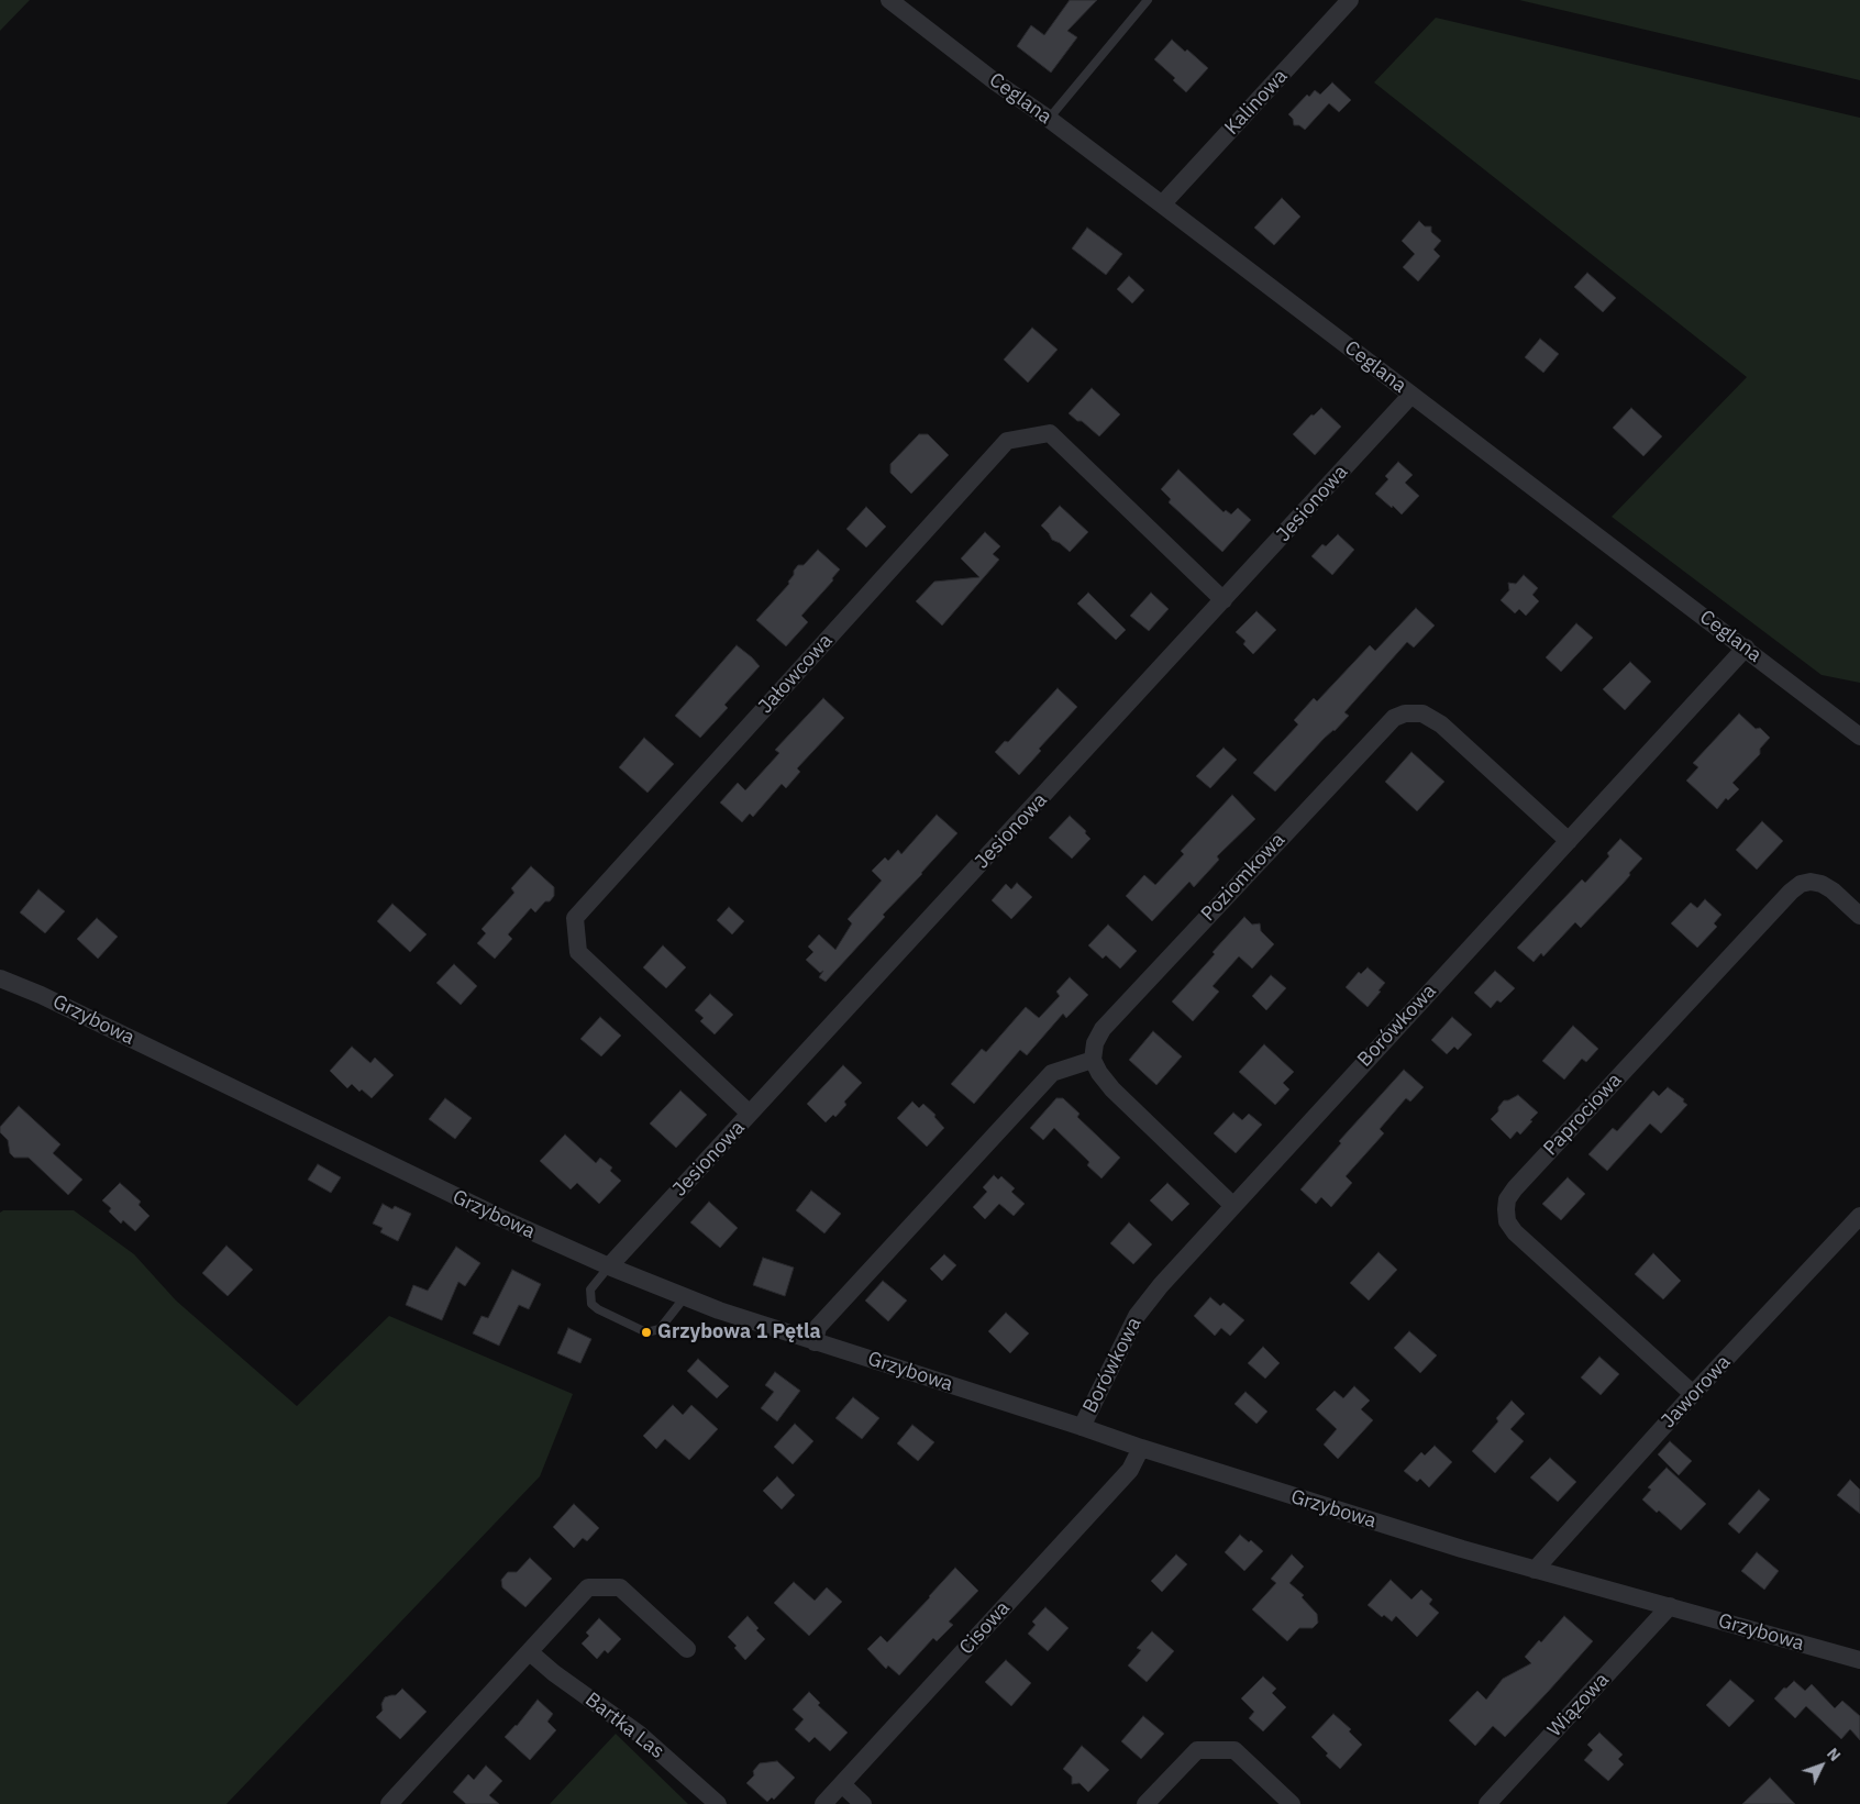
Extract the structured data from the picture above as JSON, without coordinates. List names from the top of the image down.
{
  "streets": {
    "street": [
      "Ceglana",
      "Kalinowa",
      "Jesionowa",
      "Jałowcowa",
      "Poziomkowa",
      "Grzybowa",
      "Borówkowa",
      "Paprociowa",
      "Jaworowa",
      "Cisowa",
      "Wiązowa",
      "Bartka Las"
    ]
  },
  "crossings": [
    ["Ceglana", "Kalinowa"],
    ["Ceglana", "Jesionowa"],
    ["Ceglana", "Borówkowa"],
    ["Jesionowa", "Jałowcowa"],
    ["Jesionowa", "Grzybowa"],
    ["Poziomkowa", "Borówkowa"],
    ["Grzybowa", "Borówkowa"],
    ["Grzybowa", "Jaworowa"],
    ["Grzybowa", "Cisowa"],
    ["Grzybowa", "Wiązowa"],
    ["Paprociowa", "Jaworowa"]
  ],
  "places": ["Grzybowa 1 Pętla"],
  "north": "top right"
}
